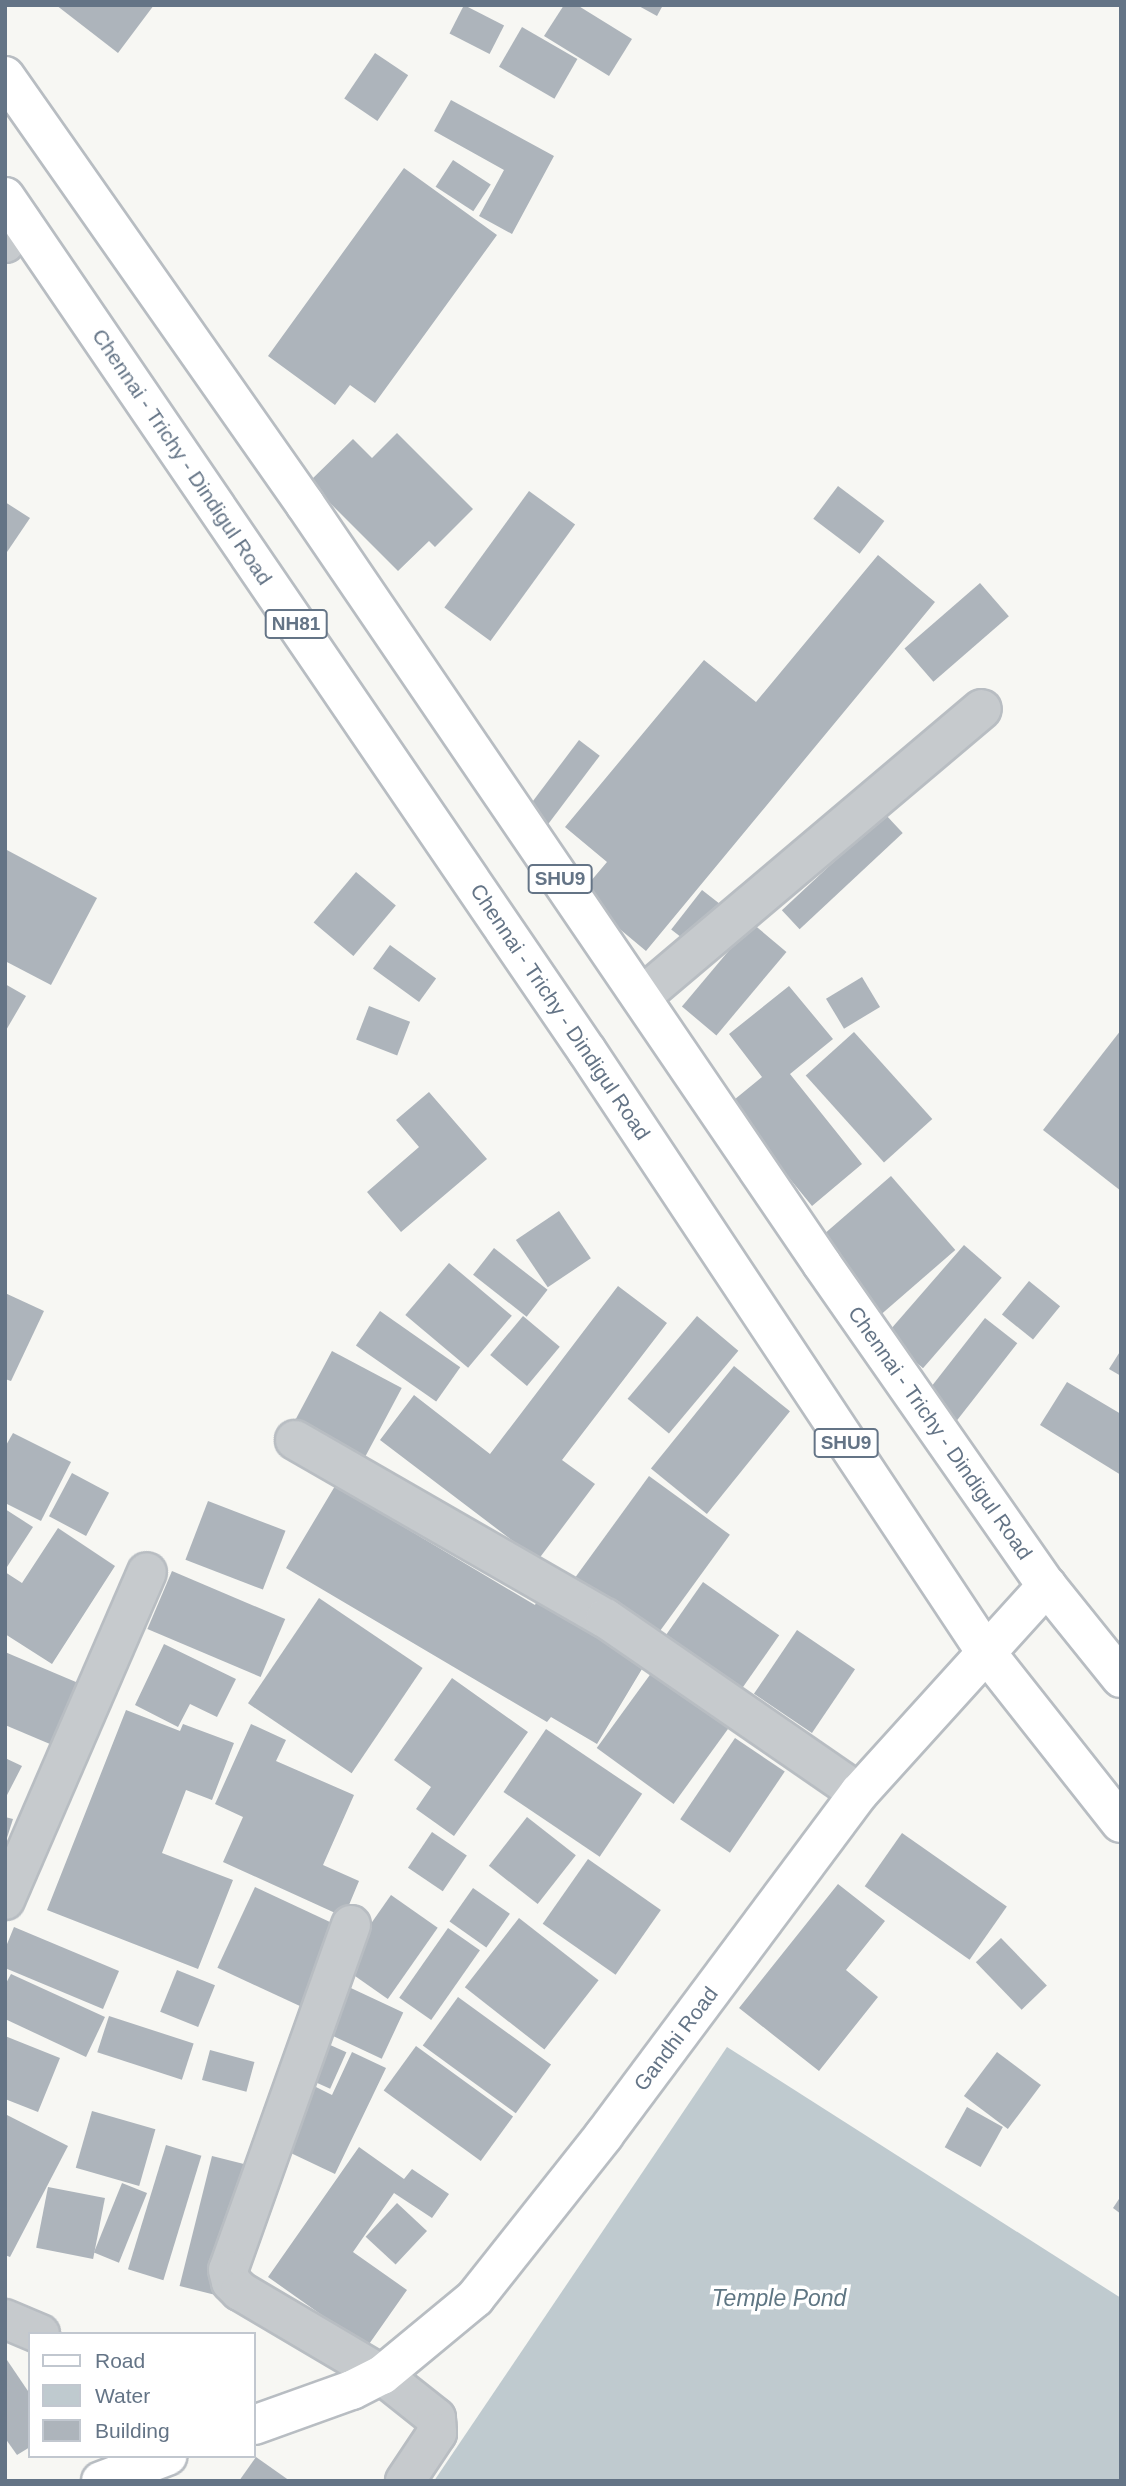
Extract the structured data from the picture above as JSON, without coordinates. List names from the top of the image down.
{
  "streets": {
    "main road": [
      "Chennai - Trichy - Dindigul Road",
      "NH81",
      "SHU9",
      "Gandhi Road"
    ]
  },
  "crossings": [
    ["Chennai - Trichy - Dindigul Road", "Gandhi Road"]
  ],
  "water": ["Temple Pond"],
  "legend": ["Road", "Water", "Building"]
}
